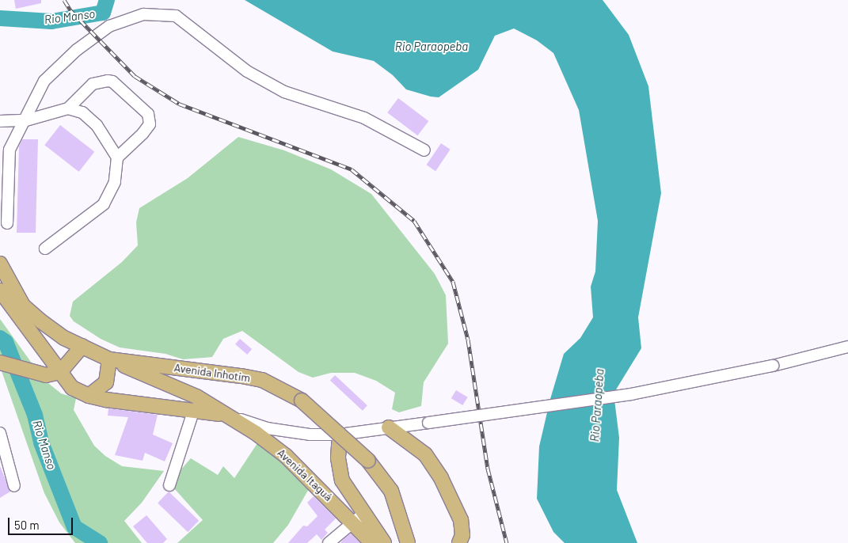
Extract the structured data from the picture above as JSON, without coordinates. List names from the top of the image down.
{
  "streets": {
    "main road": ["Avenida Inhotim", "Avenida Itaguá"]
  },
  "crossings": [
    ["Avenida Inhotim", "Avenida Itaguá"]
  ],
  "water": ["Rio Manso", "Rio Paraopeba"],
  "scale_bar": "50 m"
}
